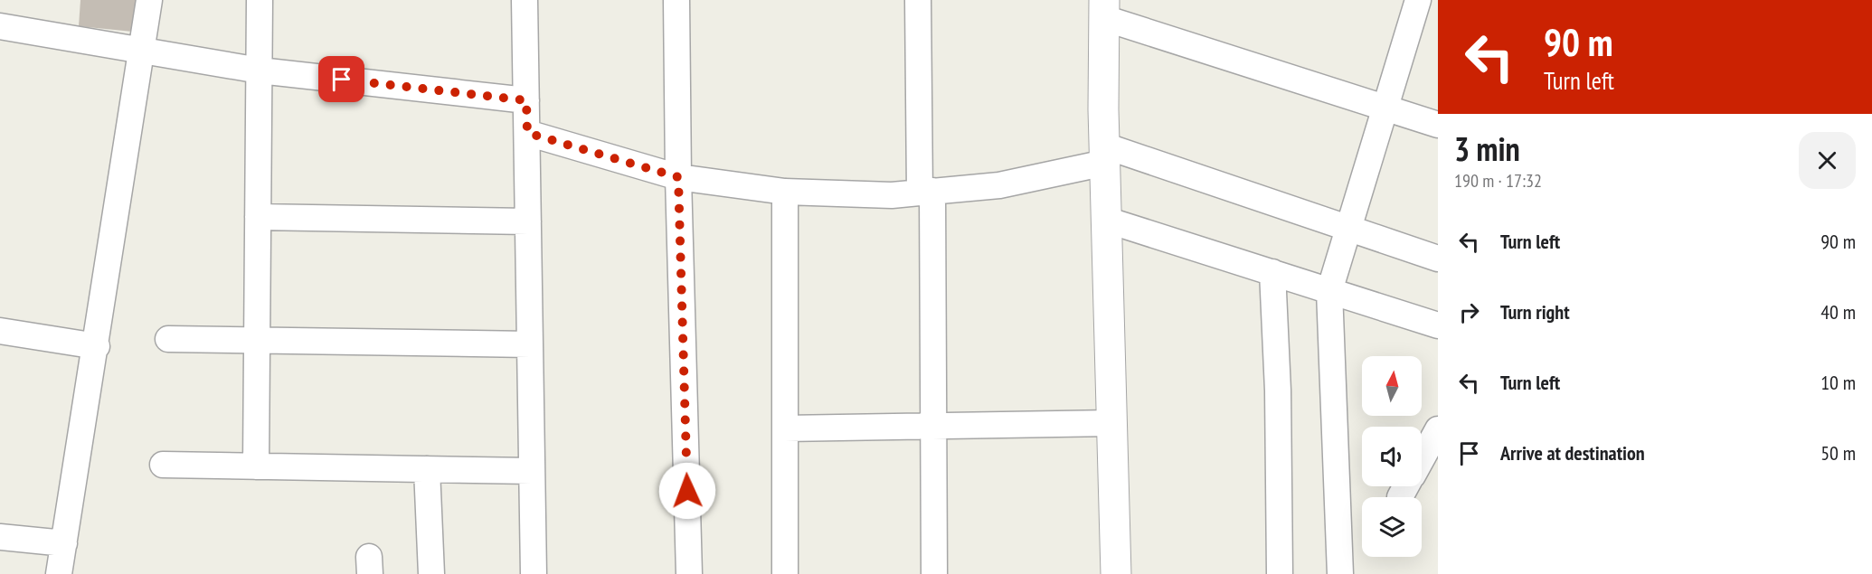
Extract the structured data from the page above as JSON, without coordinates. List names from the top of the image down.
{
  "north": "top",
  "page": {
    "turn": ["90 m", "Turn left"],
    "heading": ["3 min", "190 m · 17:32"],
    "list": [
      {
        "name": "Turn left",
        "value": "90 m"
      },
      {
        "name": "Turn right",
        "value": "40 m"
      },
      {
        "name": "Turn left",
        "value": "10 m"
      },
      {
        "name": "Arrive at destination",
        "value": "50 m"
      }
    ]
  }
}
